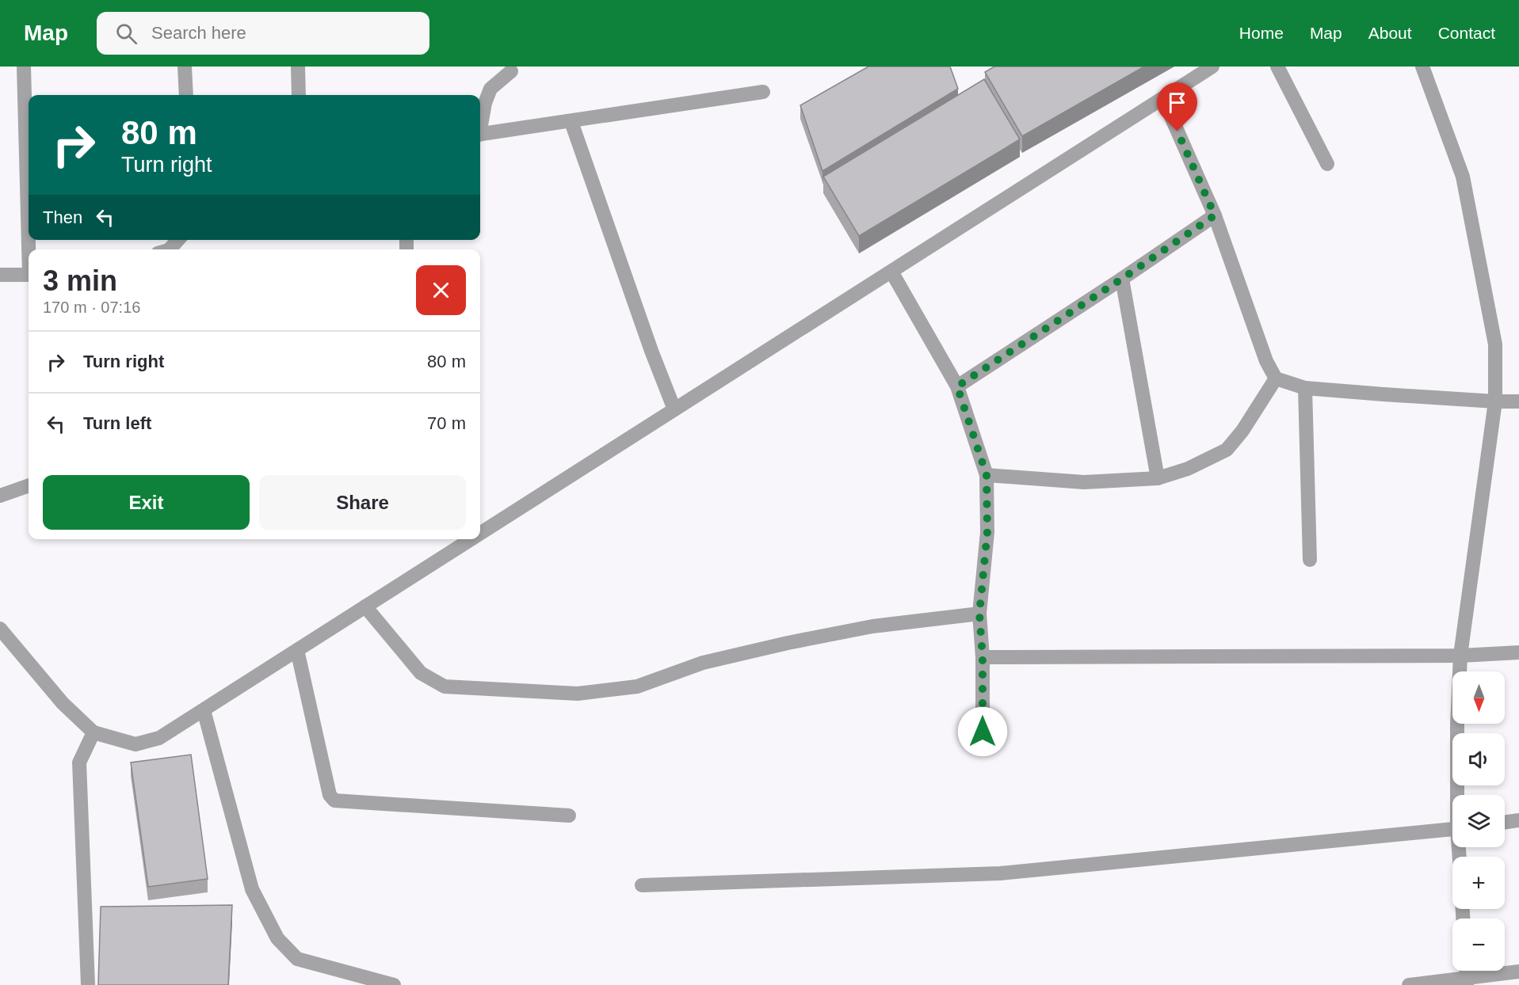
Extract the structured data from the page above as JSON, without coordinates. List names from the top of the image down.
{
  "north": "bottom",
  "page": {
    "header": "Map",
    "search": "Search here",
    "nav": [
      "Home",
      "Map",
      "About",
      "Contact"
    ],
    "turn": ["80 m", "Turn right"],
    "then": "Then",
    "heading": ["3 min", "170 m · 07:16"],
    "list": [
      {
        "name": "Turn right",
        "value": "80 m"
      },
      {
        "name": "Turn left",
        "value": "70 m"
      }
    ],
    "buttons": ["Exit", "Share"],
    "map_buttons": ["+", "−"]
  }
}
